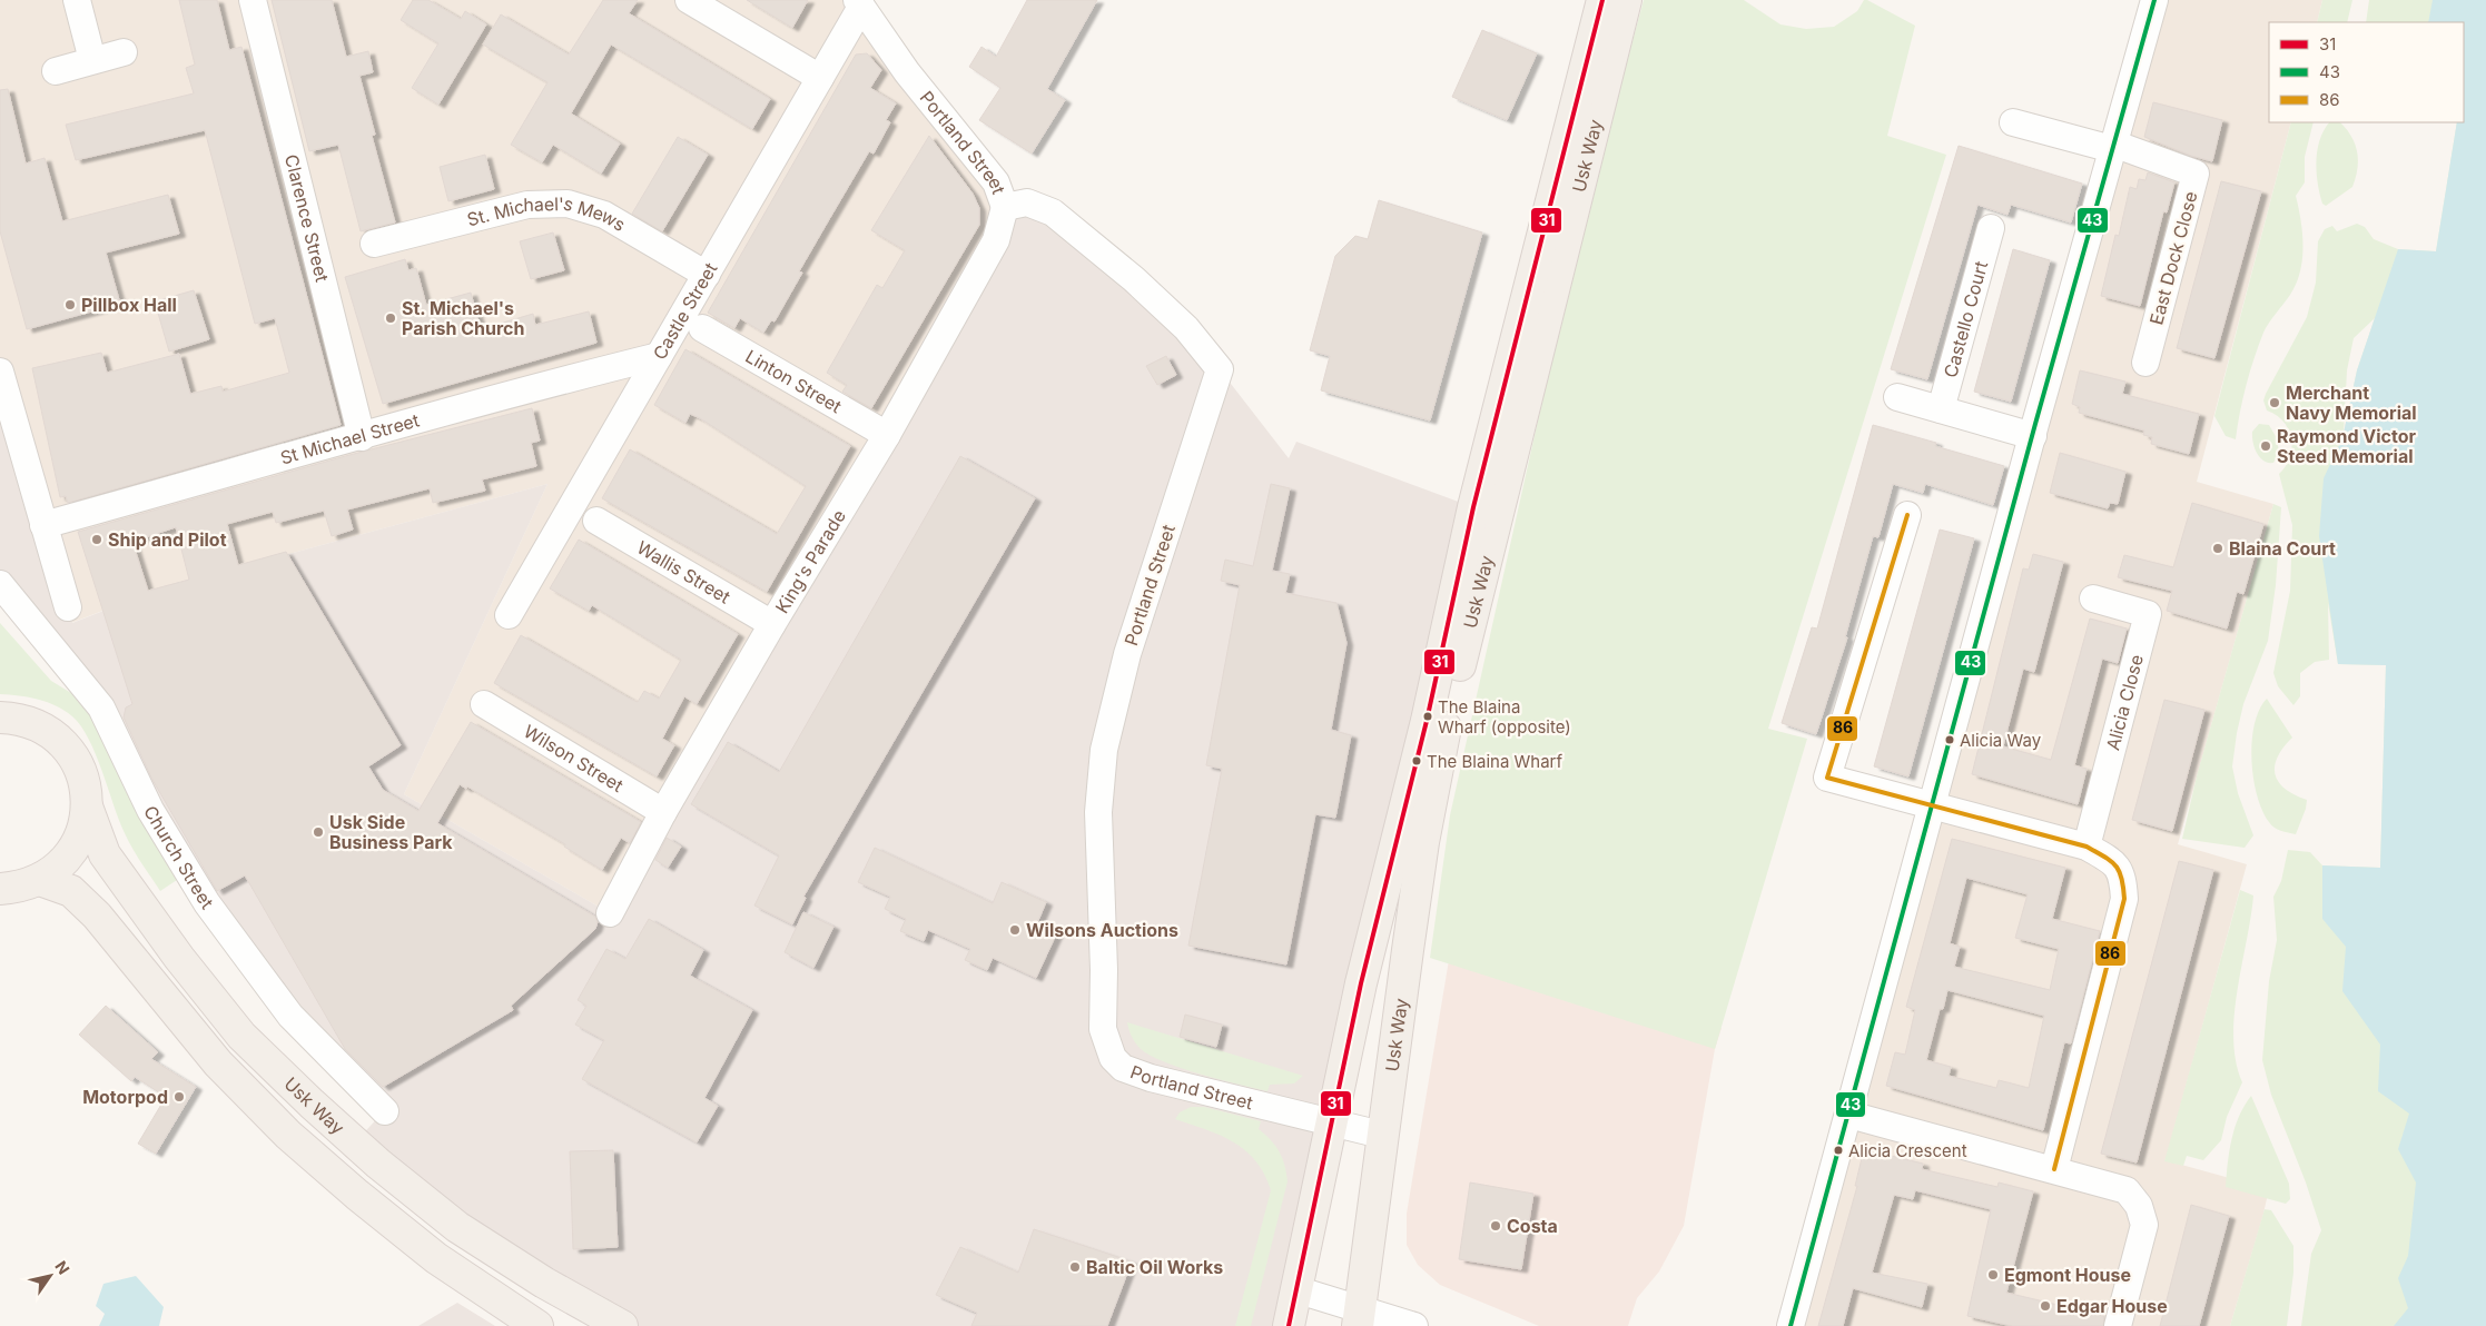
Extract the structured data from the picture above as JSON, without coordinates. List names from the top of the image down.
{
  "streets": {
    "main road": ["Usk Way"],
    "street": [
      "Portland Street",
      "Clarence Street",
      "St. Michael's Mews",
      "East Dock Close",
      "Castle Street",
      "Castello Court",
      "Linton Street",
      "St Michael Street",
      "King's Parade",
      "Wallis Street",
      "Alicia Close",
      "Wilson Street",
      "Church Street"
    ]
  },
  "crossings": [
    ["Portland Street", "Usk Way"],
    ["Portland Street", "Castle Street"],
    ["Portland Street", "King's Parade"],
    ["Clarence Street", "St Michael Street"],
    ["St. Michael's Mews", "Castle Street"],
    ["Castle Street", "St Michael Street"],
    ["Linton Street", "King's Parade"],
    ["King's Parade", "Wallis Street"],
    ["King's Parade", "Wilson Street"]
  ],
  "places": [
    "Pillbox Hall",
    "St. Michael's Parish Church",
    "Merchant Navy Memorial",
    "Raymond Victor Steed Memorial",
    "Ship and Pilot",
    "Blaina Court",
    "The Blaina Wharf (opposite)",
    "Alicia Way",
    "The Blaina Wharf",
    "Usk Side Business Park",
    "Wilsons Auctions",
    "Motorpod",
    "Alicia Crescent",
    "Costa",
    "Baltic Oil Works",
    "Egmont House",
    "Edgar House"
  ],
  "lines": ["transit line 31", "transit line 43", "transit line 86"],
  "legend": ["31", "43", "86"],
  "north": "top right"
}
